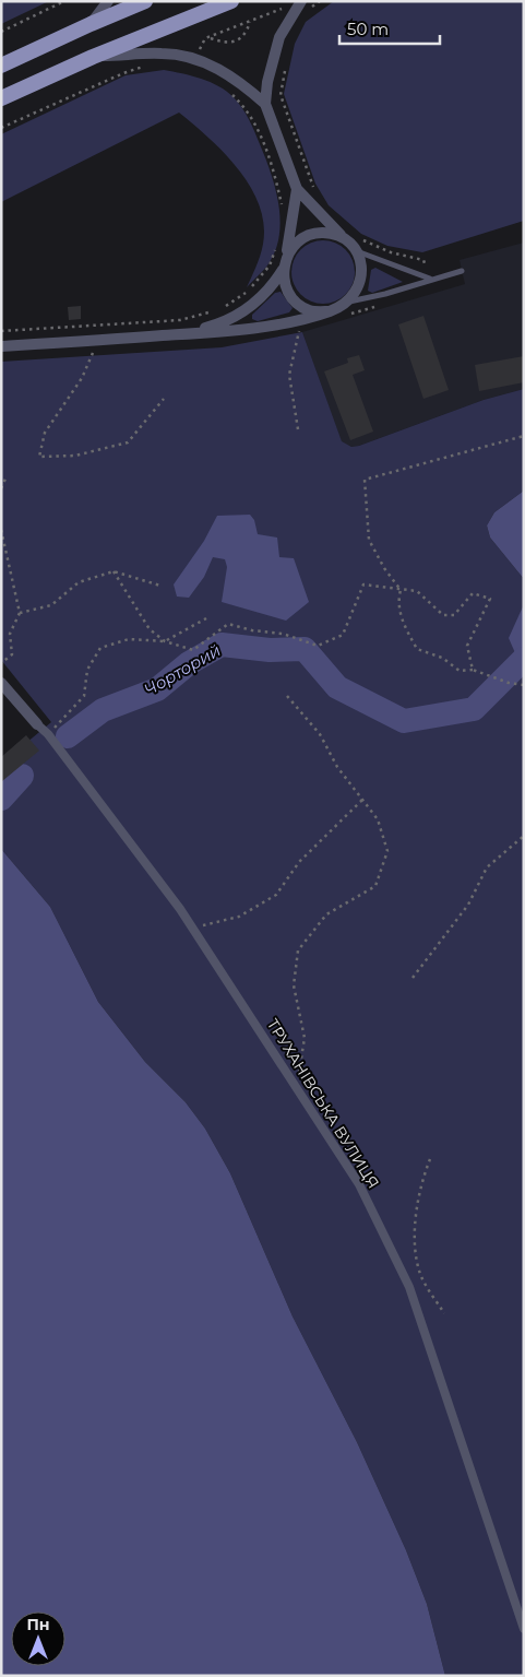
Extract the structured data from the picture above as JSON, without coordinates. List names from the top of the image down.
{
  "streets": {
    "street": ["ТРУХАНІВСЬКА ВУЛИЦЯ"]
  },
  "water": ["Чорторий"],
  "scale_bar": "50 m",
  "north": "top"
}
